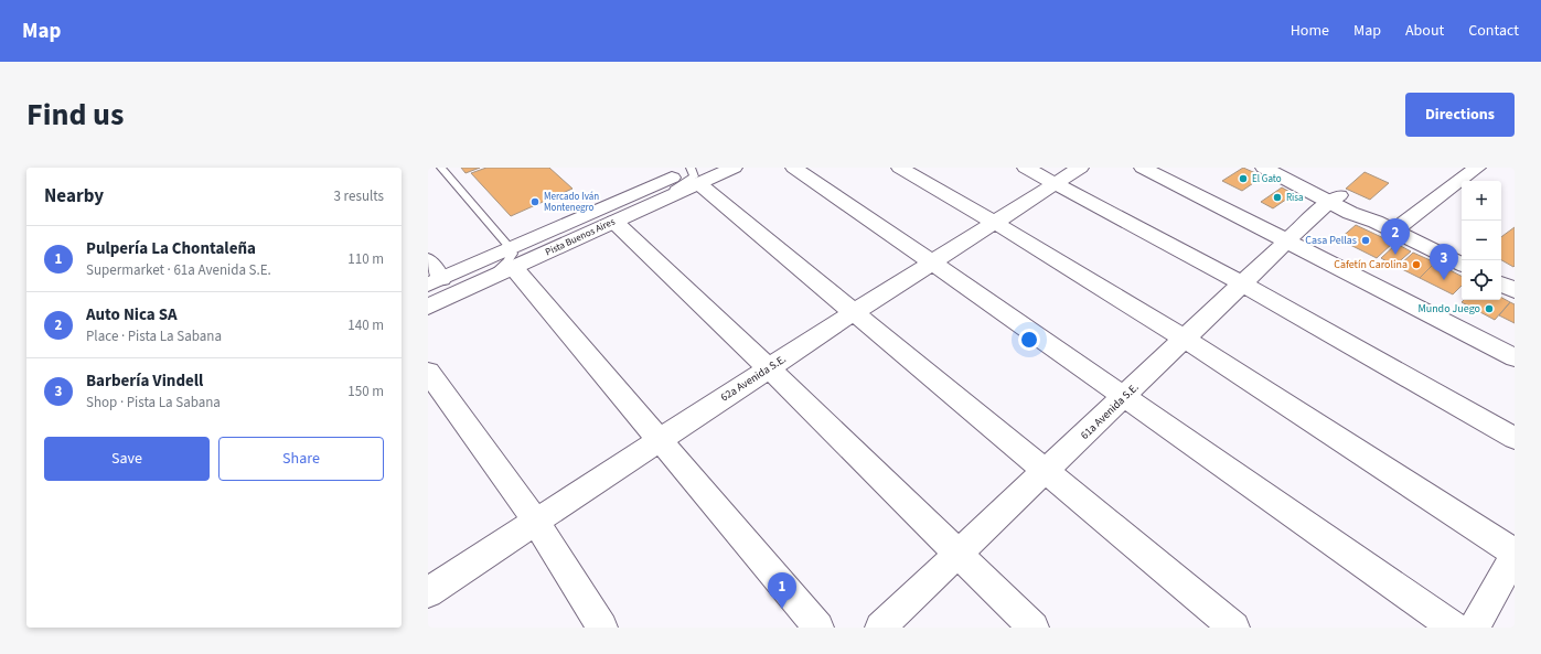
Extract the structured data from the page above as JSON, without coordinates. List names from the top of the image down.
{
  "streets": {
    "street": ["Pista Buenos Aires", "62a Avenida S.E.", "61a Avenida S.E."]
  },
  "places": [
    "El Gato",
    "Risa",
    "Mercado Iván Montenegro",
    "Casa Pellas",
    "Cafetín Carolina",
    "Mundo Juego"
  ],
  "page": {
    "header": "Map",
    "nav": [
      "Home",
      "Map",
      "About",
      "Contact"
    ],
    "title": "Find us",
    "buttons": [
      "Directions",
      ["Save", "Share"]
    ],
    "heading": ["Nearby", "3 results"],
    "map_buttons": ["+", "−"],
    "pins": ["2", "3", "1"],
    "list": [
      {
        "mark": "1",
        "name": "Pulpería La Chontaleña",
        "note": "Supermarket · 61a Avenida S.E.",
        "value": "110 m"
      },
      {
        "mark": "2",
        "name": "Auto Nica SA",
        "note": "Place · Pista La Sabana",
        "value": "140 m"
      },
      {
        "mark": "3",
        "name": "Barbería Vindell",
        "note": "Shop · Pista La Sabana",
        "value": "150 m"
      }
    ]
  }
}
